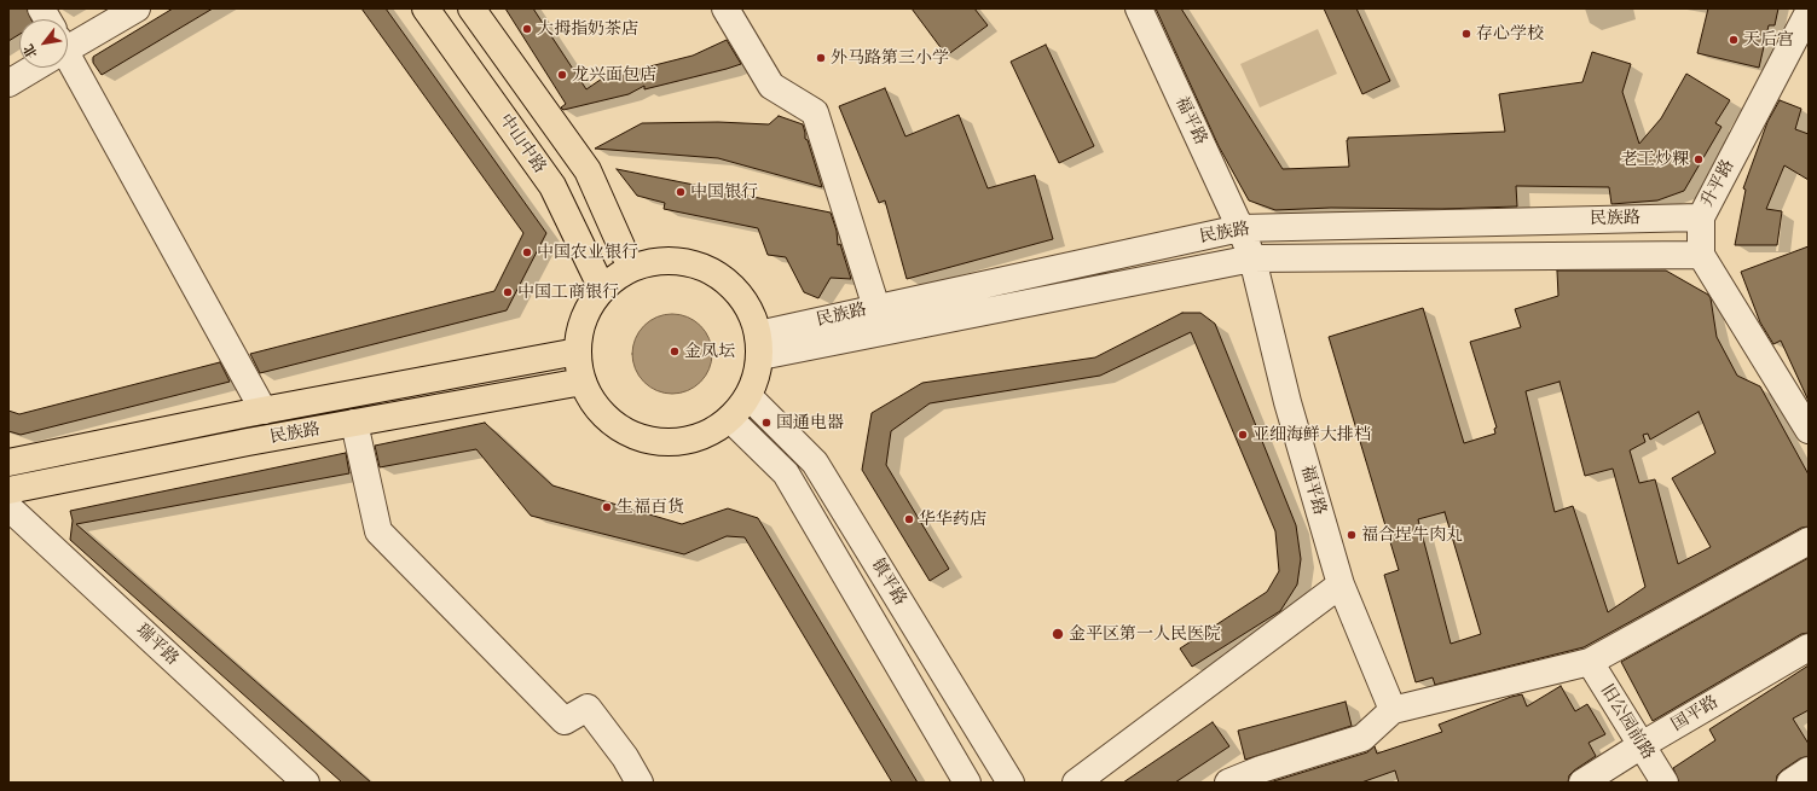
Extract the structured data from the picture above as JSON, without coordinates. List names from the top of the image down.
{
  "streets": {
    "main road": ["中山中路", "民族路"],
    "street": [
      "福平路",
      "升平路",
      "镇平路",
      "瑞平路",
      "国平路",
      "旧公园前路"
    ]
  },
  "crossings": [
    ["福平路", "民族路"],
    ["升平路", "民族路"],
    ["国平路", "旧公园前路"]
  ],
  "places": [
    "大拇指奶茶店",
    "存心学校",
    "天后宫",
    "外马路第三小学",
    "龙兴面包店",
    "老王炒粿",
    "中国银行",
    "中国农业银行",
    "中国工商银行",
    "金凤坛",
    "国通电器",
    "亚细海鲜大排档",
    "生福百货",
    "华华药店",
    "福合埕牛肉丸",
    "金平区第一人民医院"
  ],
  "north": "bottom left"
}
